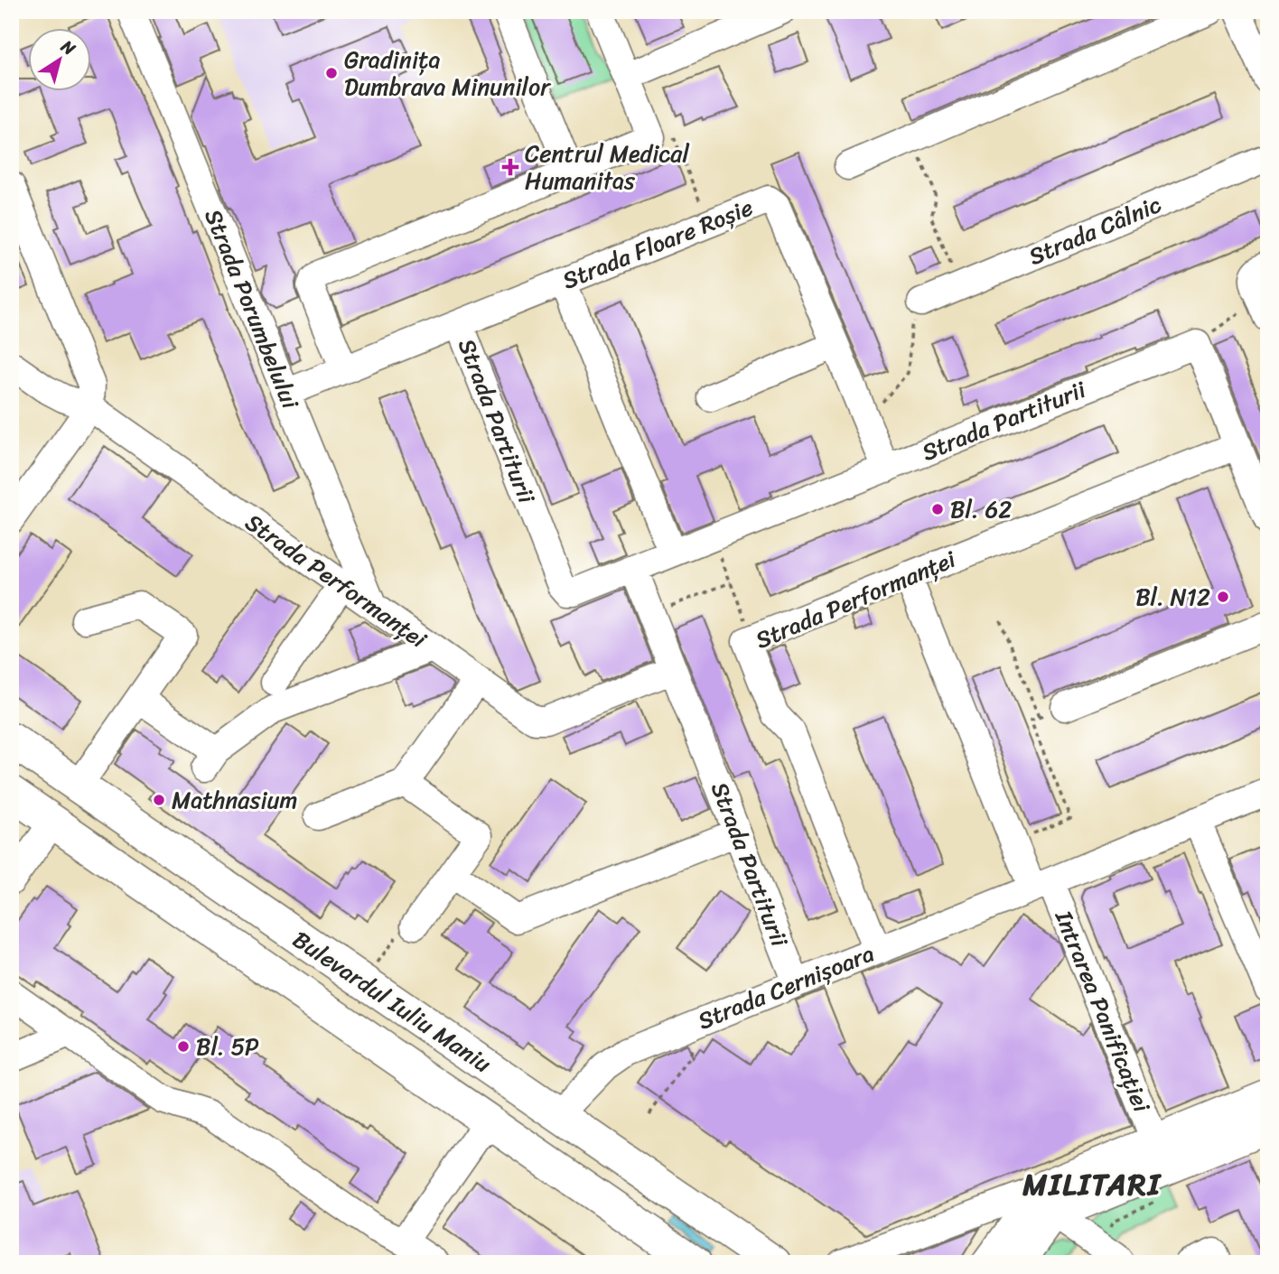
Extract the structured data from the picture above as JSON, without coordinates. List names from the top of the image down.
{
  "streets": {
    "main road": ["Bulevardul Iuliu Maniu"],
    "street": [
      "Strada Câlnic",
      "Strada Floare Roșie",
      "Strada Porumbelului",
      "Strada Partiturii",
      "Strada Performanței",
      "Strada Cernișoara",
      "Intrarea Panificației"
    ]
  },
  "crossings": [
    ["Strada Floare Roșie", "Strada Porumbelului"],
    ["Strada Floare Roșie", "Strada Partiturii"],
    ["Strada Porumbelului", "Strada Performanței"],
    ["Strada Partiturii", "Strada Performanței"],
    ["Strada Partiturii", "Strada Cernișoara"],
    ["Strada Performanței", "Strada Cernișoara"],
    ["Strada Cernișoara", "Bulevardul Iuliu Maniu"],
    ["Strada Cernișoara", "Intrarea Panificației"]
  ],
  "districts": ["MILITARI"],
  "places": {
    "other": [
      "Gradinița Dumbrava Minunilor",
      "Bl. 62",
      "Bl. N12",
      "Mathnasium",
      "Bl. 5P"
    ],
    "health": ["Centrul Medical Humanitas"]
  },
  "north": "top right"
}
